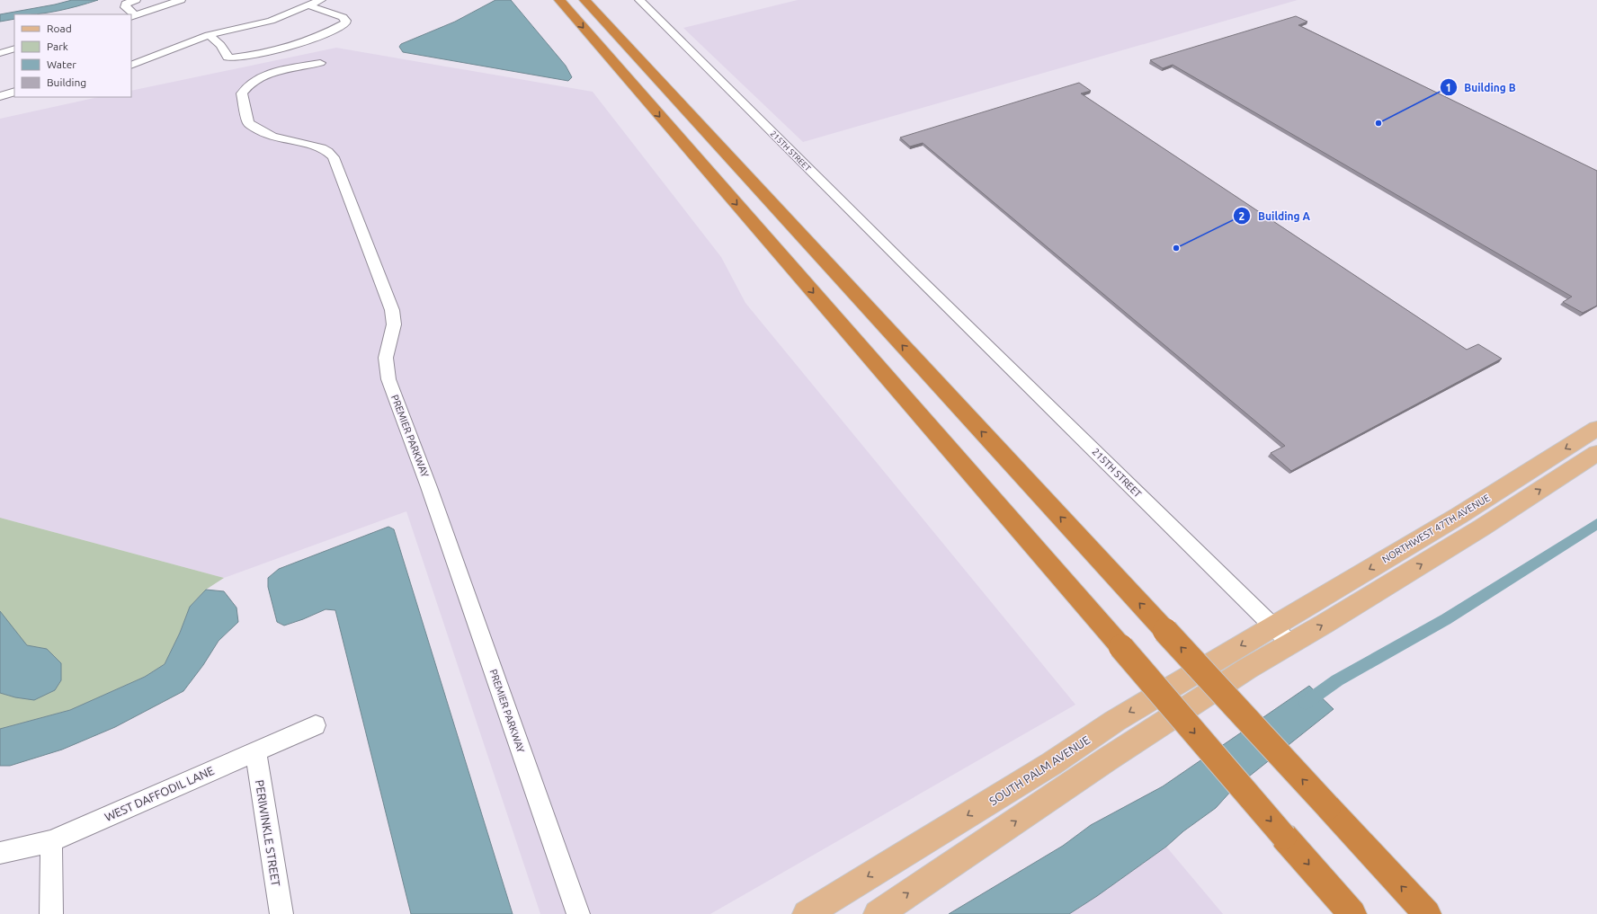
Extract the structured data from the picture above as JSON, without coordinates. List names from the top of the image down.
{
  "streets": {
    "main road": ["NORTHWEST 47TH AVENUE", "SOUTH PALM AVENUE"],
    "street": [
      "215TH STREET",
      "PREMIER PARKWAY",
      "WEST DAFFODIL LANE",
      "PERIWINKLE STREET"
    ]
  },
  "crossings": [
    ["215TH STREET", "NORTHWEST 47TH AVENUE"],
    ["215TH STREET", "SOUTH PALM AVENUE"],
    ["NORTHWEST 47TH AVENUE", "SOUTH PALM AVENUE"],
    ["WEST DAFFODIL LANE", "PERIWINKLE STREET"]
  ],
  "places": ["Building B", "Building A"],
  "legend": [
    "Road",
    "Park",
    "Water",
    "Building"
  ]
}
